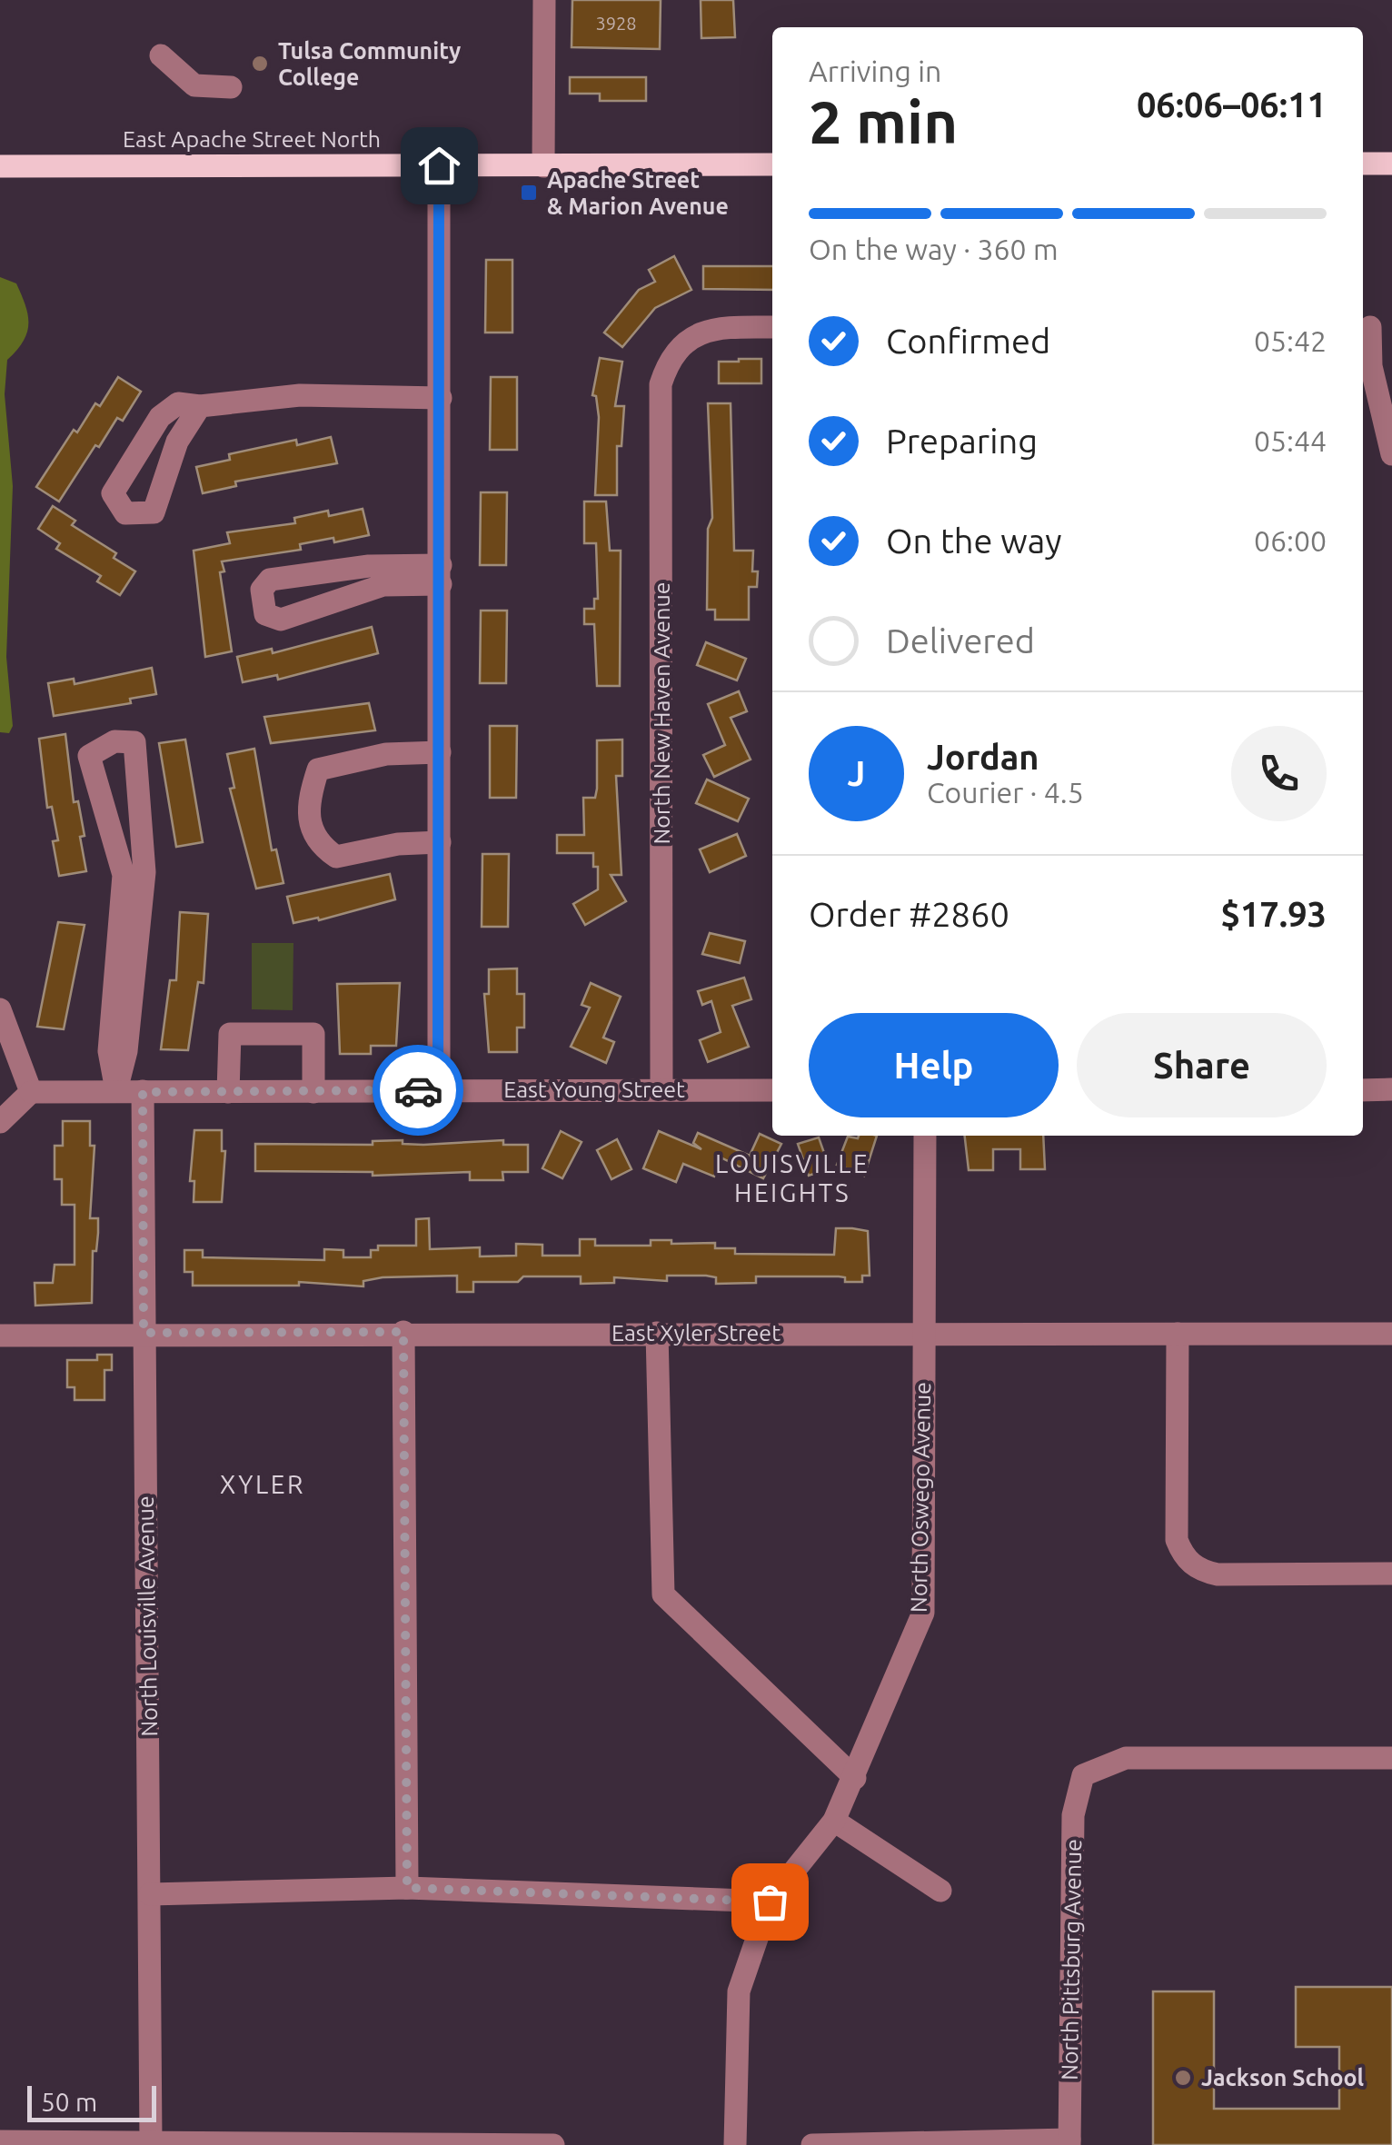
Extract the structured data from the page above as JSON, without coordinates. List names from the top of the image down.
{
  "streets": {
    "main road": ["East Apache Street North"],
    "street": [
      "North New Haven Avenue",
      "East Young Street",
      "East Xyler Street",
      "North Oswego Avenue",
      "North Louisville Avenue",
      "North Pittsburg Avenue"
    ]
  },
  "crossings": [
    ["North New Haven Avenue", "East Young Street"],
    ["East Young Street", "North Louisville Avenue"],
    ["East Xyler Street", "North Oswego Avenue"],
    ["East Xyler Street", "North Louisville Avenue"]
  ],
  "districts": ["LOUISVILLE HEIGHTS", "XYLER"],
  "places": {
    "other": ["Tulsa Community College", "Jackson School"],
    "transit": ["Apache Street & Marion Avenue"]
  },
  "house_numbers": ["3928"],
  "scale_bar": "50 m",
  "page": {
    "heading": ["2 min", "Arriving in", "06:06–06:11"],
    "panel": [
      "Jordan",
      "Courier · 4.5",
      "Order #2860",
      "$17.93"
    ],
    "bar": "On the way · 360 m",
    "list": [
      ["Confirmed", "05:42"],
      ["Preparing", "05:44"],
      ["On the way", "06:00"],
      "Delivered"
    ],
    "round": "J",
    "buttons": ["Help", "Share"],
    "scale": "50 m"
  }
}
